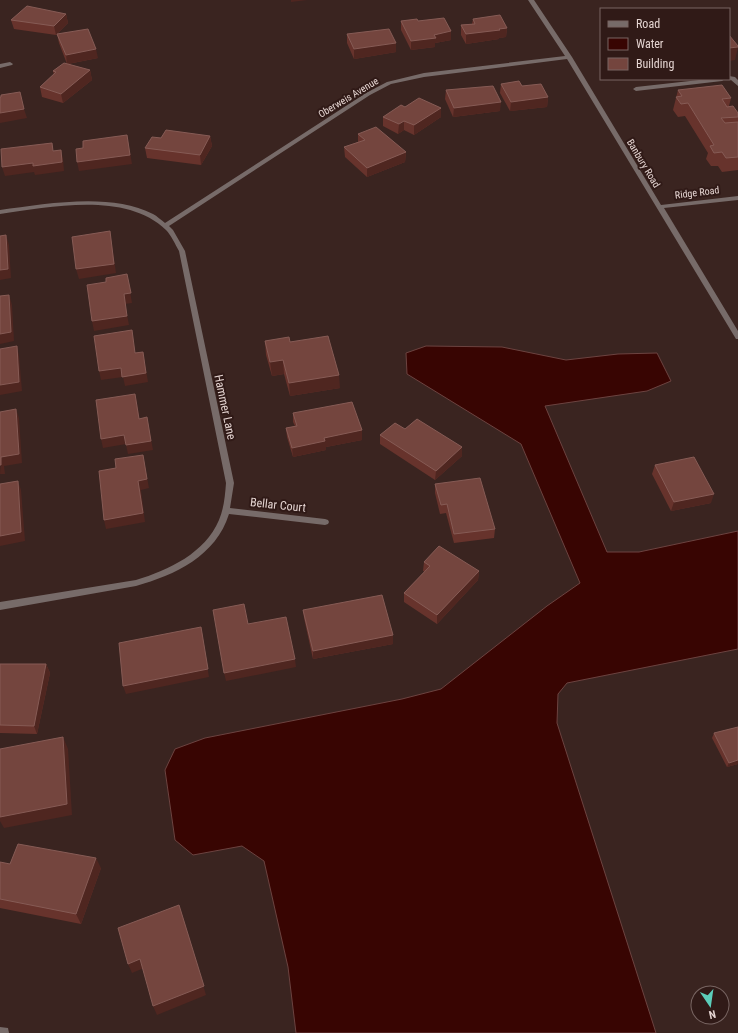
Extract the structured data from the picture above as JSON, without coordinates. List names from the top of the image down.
{
  "streets": {
    "street": [
      "Oberweis Avenue",
      "Banbury Road",
      "Ridge Road",
      "Hammer Lane",
      "Bellar Court"
    ]
  },
  "crossings": [
    ["Oberweis Avenue", "Banbury Road"],
    ["Oberweis Avenue", "Hammer Lane"],
    ["Banbury Road", "Ridge Road"],
    ["Hammer Lane", "Bellar Court"]
  ],
  "legend": ["Road", "Water", "Building"],
  "north": "bottom"
}
